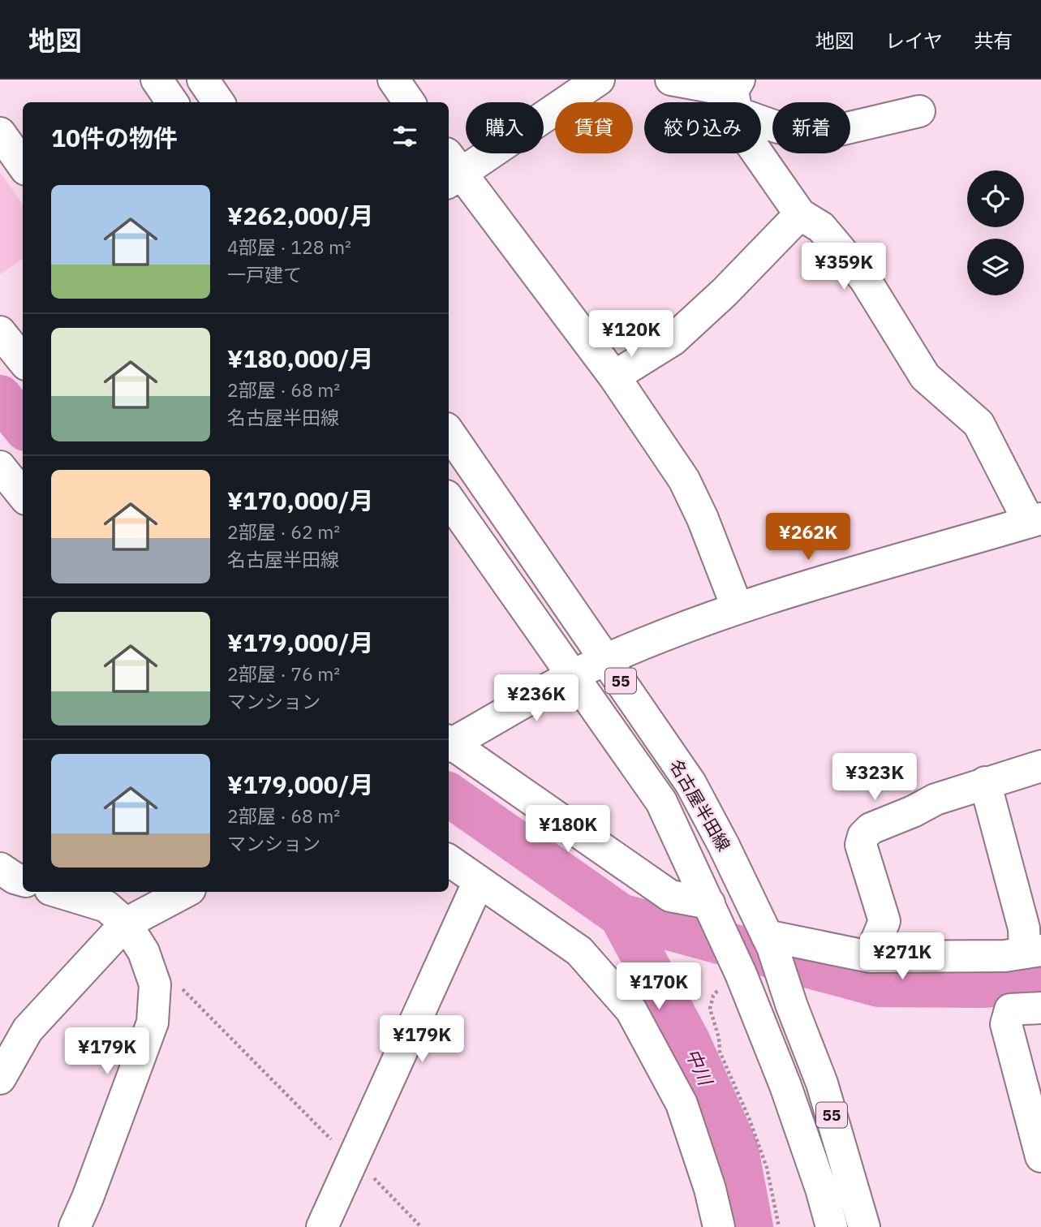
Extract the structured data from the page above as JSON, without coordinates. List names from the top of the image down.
{
  "streets": {
    "street": ["55", "名古屋半田線"]
  },
  "water": ["中川"],
  "page": {
    "header": "地図",
    "nav": ["地図", "レイヤ", "共有"],
    "chip": [
      "購入",
      "賃貸",
      "絞り込み",
      "新着"
    ],
    "heading": "10件の物件",
    "list": [
      {
        "name": "¥262,000/月",
        "note": "4部屋 · 128 m² · 一戸建て"
      },
      {
        "name": "¥180,000/月",
        "note": "2部屋 · 68 m² · 名古屋半田線"
      },
      {
        "name": "¥170,000/月",
        "note": "2部屋 · 62 m² · 名古屋半田線"
      },
      {
        "name": "¥179,000/月",
        "note": "2部屋 · 76 m² · マンション"
      },
      {
        "name": "¥179,000/月",
        "note": "2部屋 · 68 m² · マンション"
      }
    ],
    "price": [
      "¥359K",
      "¥120K",
      "¥262K",
      "¥236K",
      "¥323K",
      "¥180K",
      "¥271K",
      "¥170K",
      "¥179K",
      "¥179K"
    ]
  }
}
